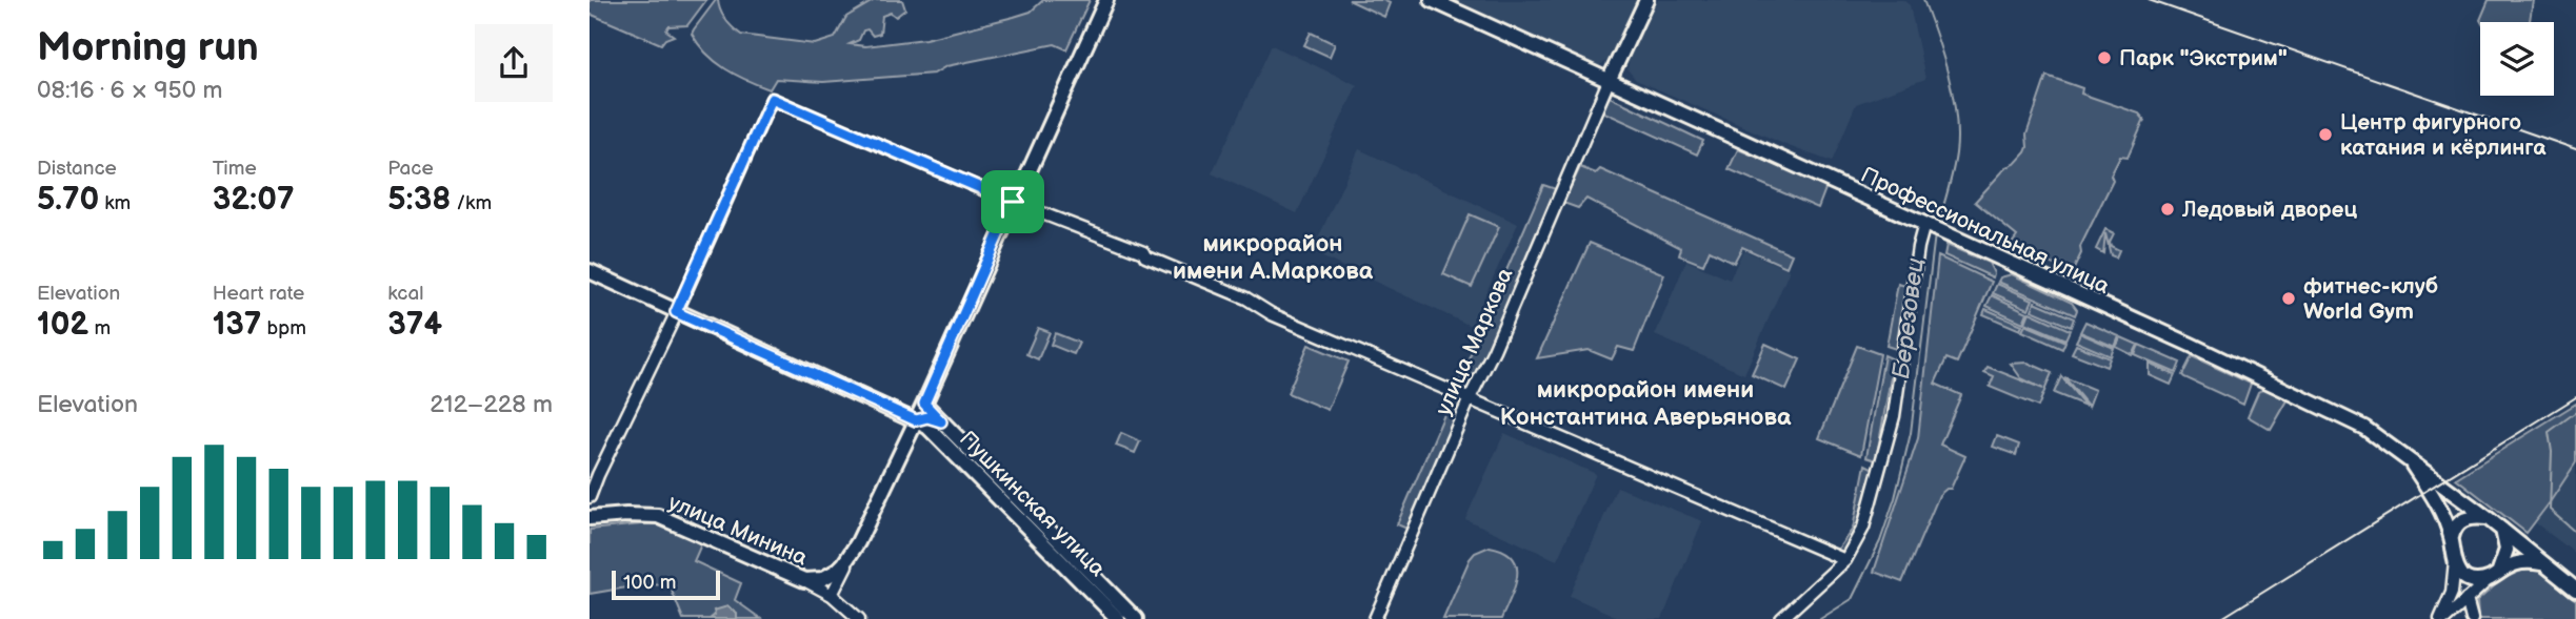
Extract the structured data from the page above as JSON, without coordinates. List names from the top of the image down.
{
  "streets": {
    "main road": ["Профессиональная улица", "Пушкинская улица", "улица Минина"],
    "street": ["улица Маркова"]
  },
  "crossings": [
    ["Профессиональная улица", "улица Маркова"]
  ],
  "districts": ["микрорайон имени А.Маркова", "микрорайон имени Константина Аверьянова"],
  "water": ["Березовец"],
  "places": [
    "Парк \"Экстрим\"",
    "Центр фигурного катания и кёрлинга",
    "Ледовый дворец",
    "фитнес-клуб World Gym"
  ],
  "scale_bar": "100 m",
  "page": {
    "heading": ["Morning run", "08:16 · 6 × 950 m"],
    "stats": [
      ["Distance", "5.70 km"],
      ["Time", "32:07"],
      ["Pace", "5:38 /km"],
      ["Elevation", "102 m"],
      ["Heart rate", "137 bpm"],
      ["kcal", "374"]
    ],
    "chart": ["Elevation", "212–228 m"],
    "scale": "100 m"
  }
}
